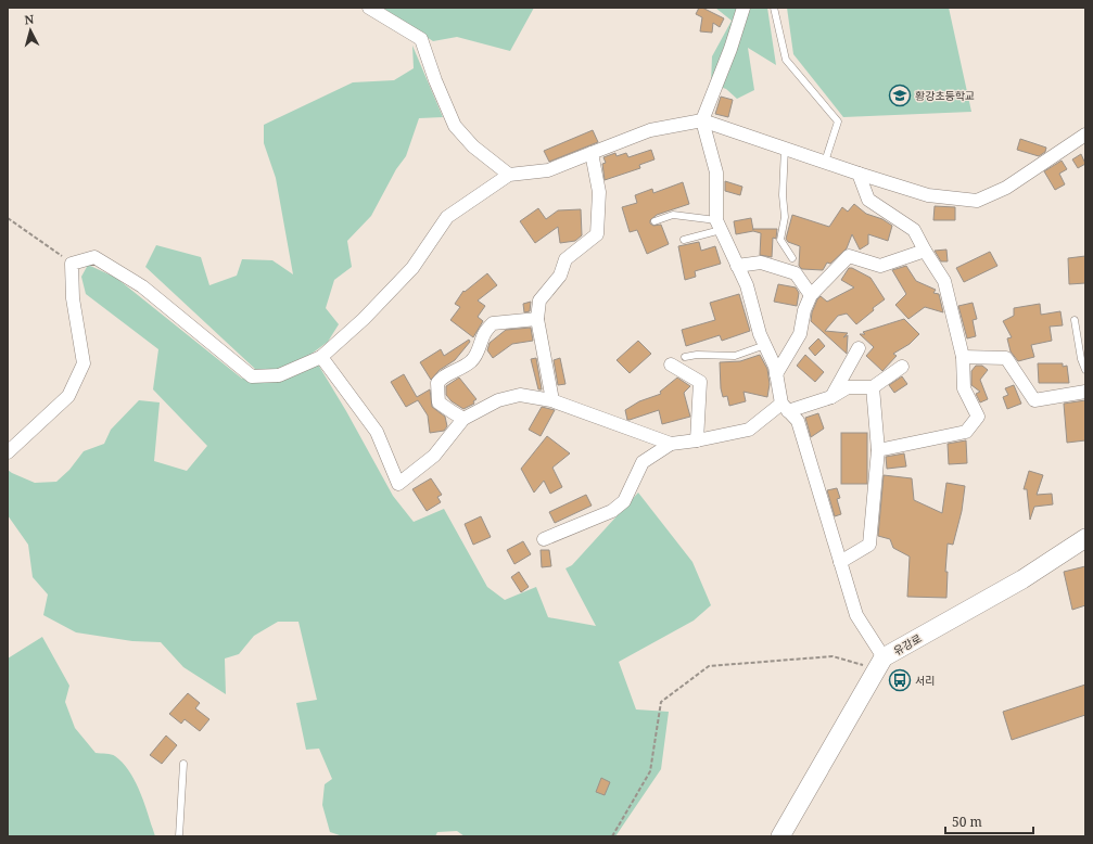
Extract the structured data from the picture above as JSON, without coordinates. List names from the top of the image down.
{
  "streets": {
    "main road": ["유강로"]
  },
  "places": {
    "school or university": ["황강초등학교"],
    "bus stop": ["서리"]
  },
  "scale_bar": "50 m",
  "north": "top"
}
